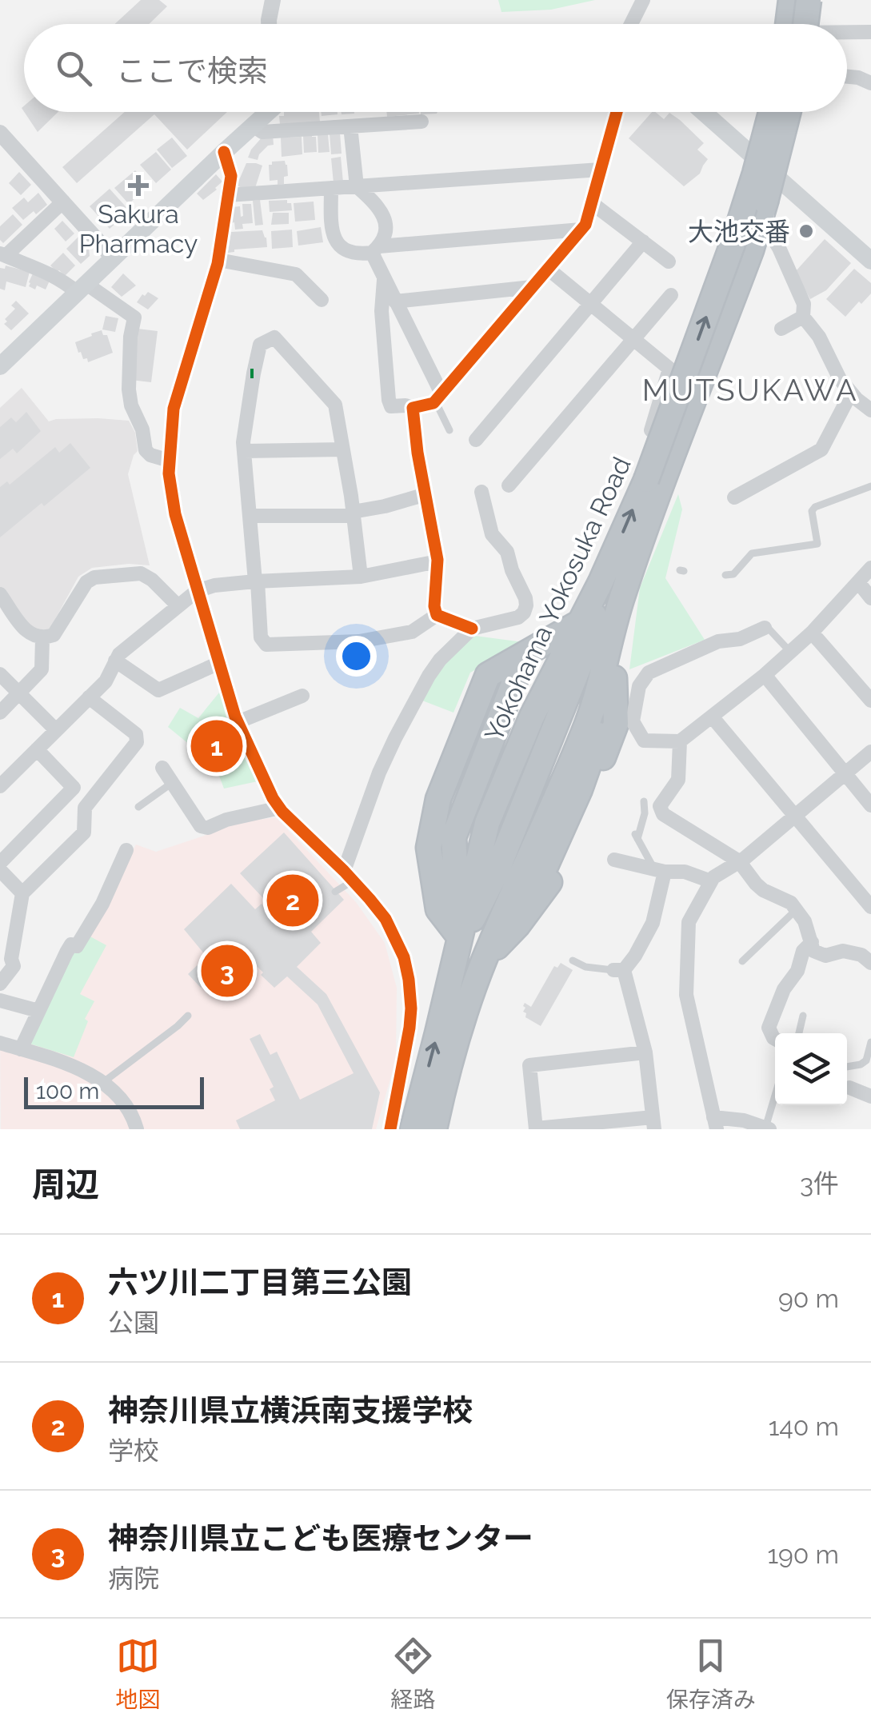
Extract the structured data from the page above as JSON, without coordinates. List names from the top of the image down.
{
  "streets": {
    "highway": ["Yokohama Yokosuka Road"]
  },
  "districts": ["MUTSUKAWA"],
  "places": {
    "health": ["Sakura Pharmacy"],
    "other": ["大池交番"]
  },
  "scale_bar": "100 m",
  "page": {
    "search": "ここで検索",
    "pins": ["1", "2", "3"],
    "scale": "100 m",
    "heading": ["周辺", "3件"],
    "list": [
      {
        "mark": "1",
        "name": "六ツ川二丁目第三公園",
        "note": "公園",
        "value": "90 m"
      },
      {
        "mark": "2",
        "name": "神奈川県立横浜南支援学校",
        "note": "学校",
        "value": "140 m"
      },
      {
        "mark": "3",
        "name": "神奈川県立こども医療センター",
        "note": "病院",
        "value": "190 m"
      }
    ],
    "nav": ["地図", "経路", "保存済み"]
  }
}
